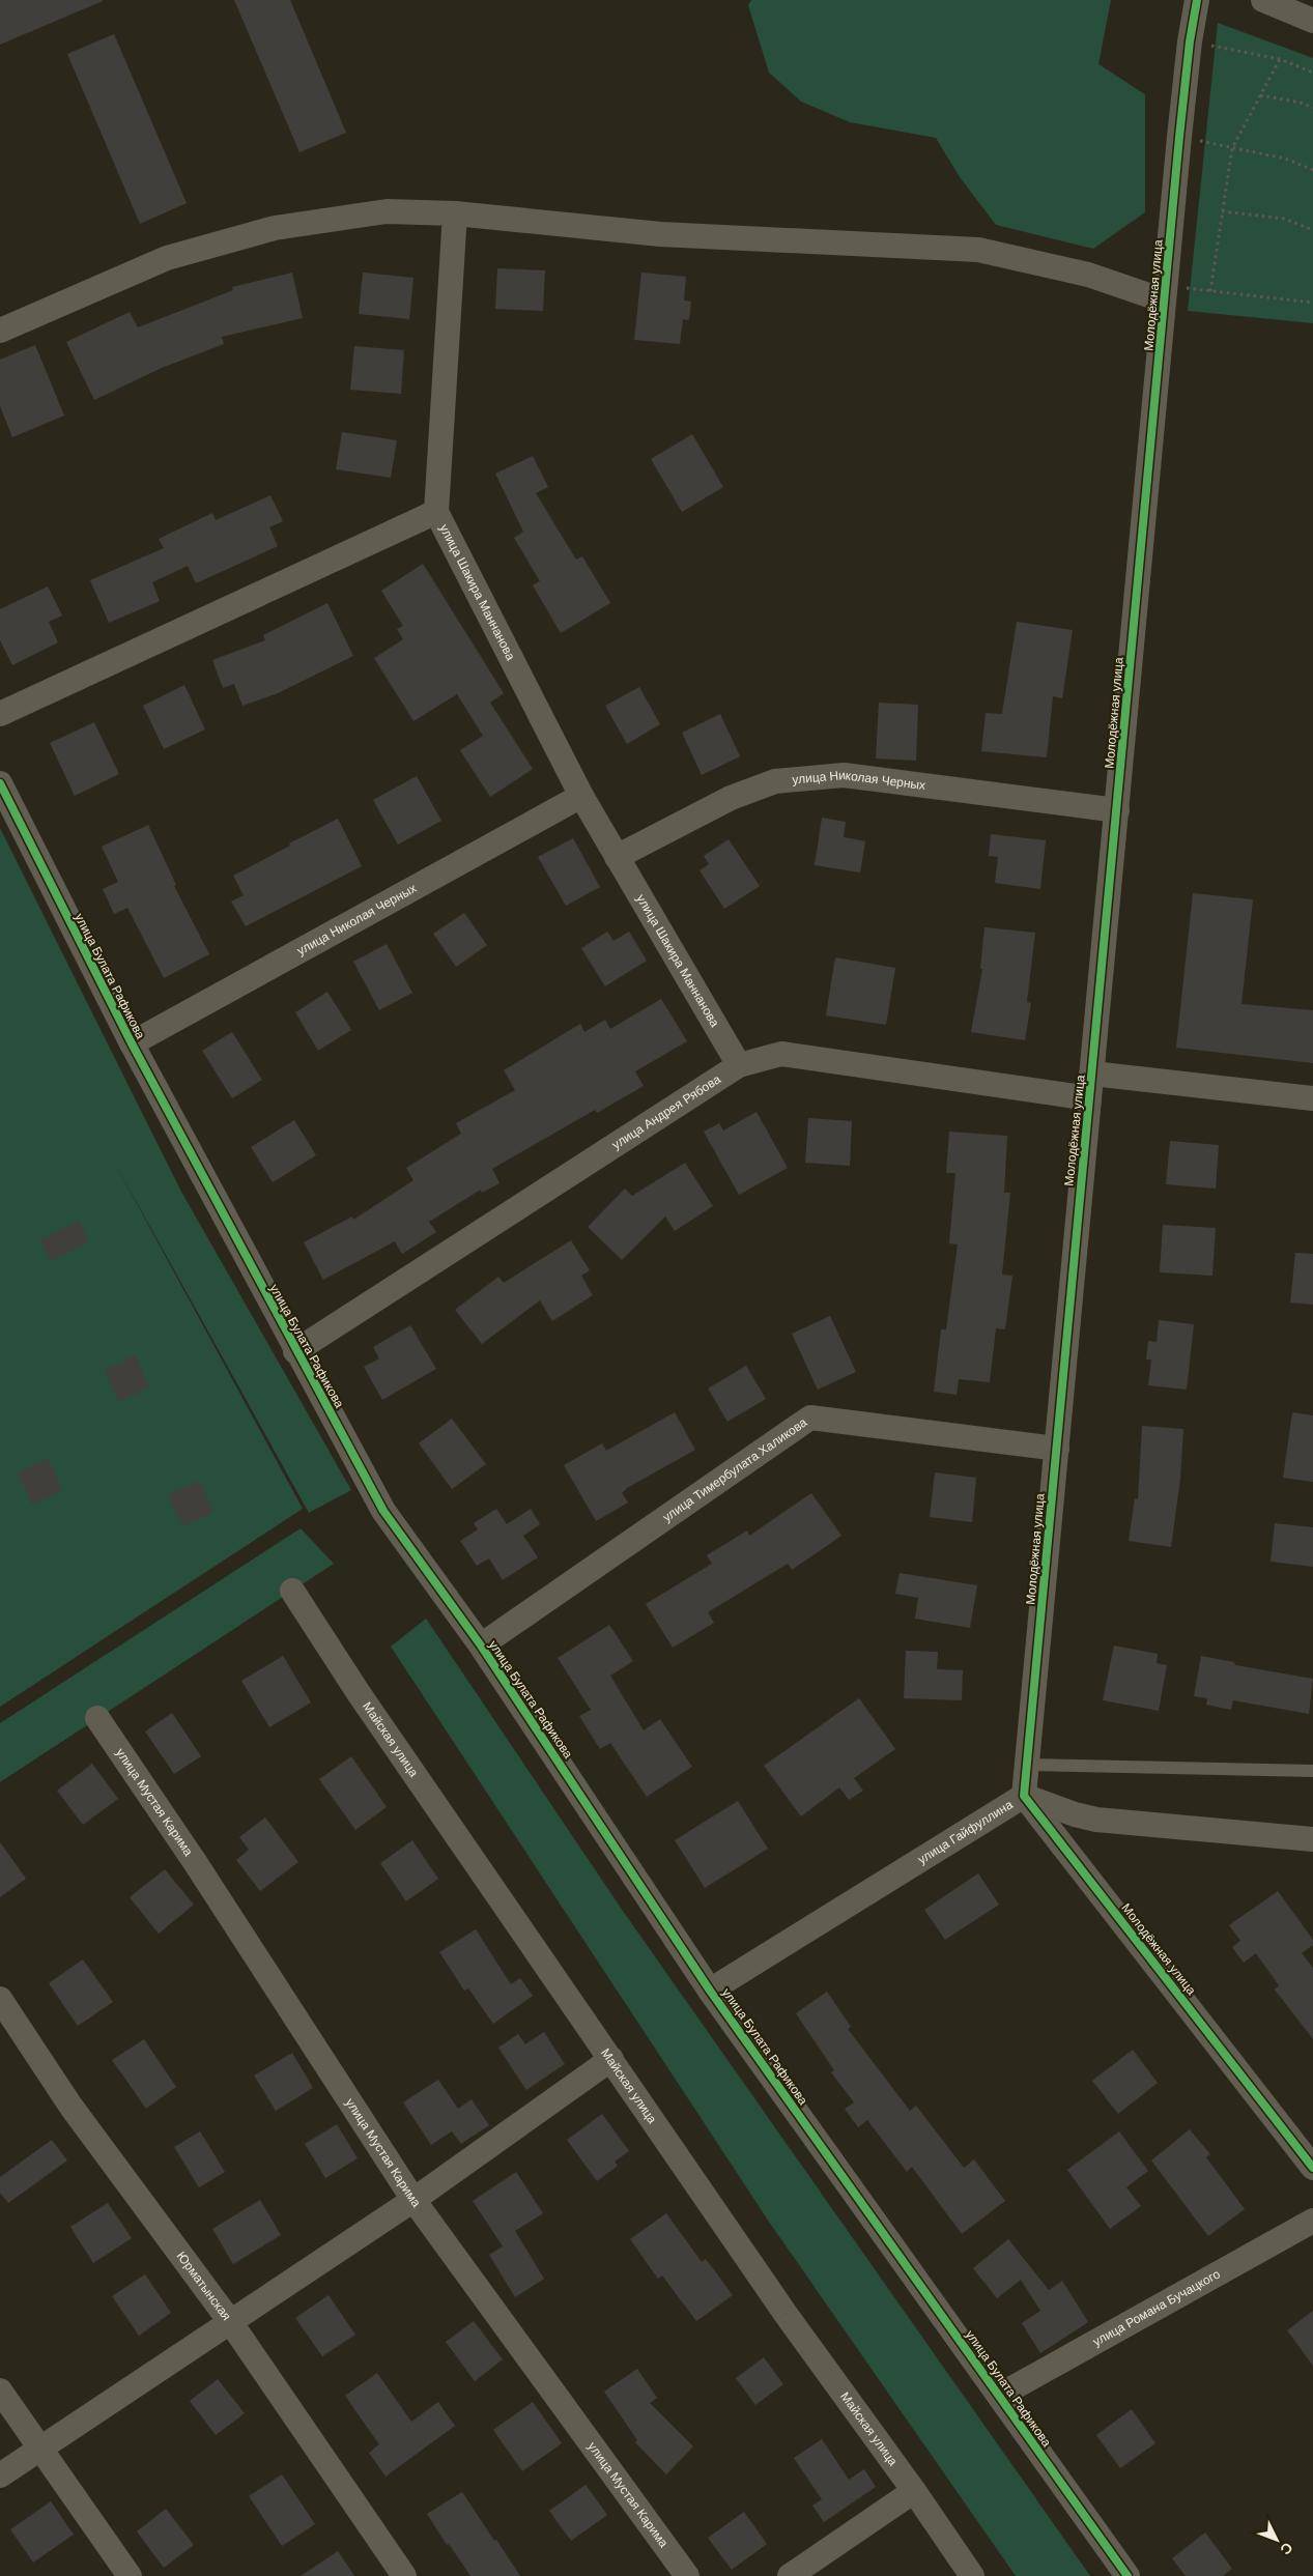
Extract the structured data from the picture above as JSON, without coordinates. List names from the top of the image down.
{
  "streets": {
    "street": [
      "Молодёжная улица",
      "улица Шакира Маннанова",
      "улица Николая Черных",
      "улица Булата Рафикова",
      "улица Андрея Рябова",
      "улица Тимербулата Халикова",
      "Майская улица",
      "улица Мустая Карима",
      "улица Гайфуллина",
      "Юрматынская",
      "улица Романа Бучацкого"
    ]
  },
  "crossings": [
    ["Молодёжная улица", "улица Николая Черных"],
    ["Молодёжная улица", "улица Андрея Рябова"],
    ["Молодёжная улица", "улица Тимербулата Халикова"],
    ["Молодёжная улица", "улица Гайфуллина"],
    ["улица Шакира Маннанова", "улица Николая Черных"],
    ["улица Шакира Маннанова", "улица Андрея Рябова"],
    ["улица Николая Черных", "улица Булата Рафикова"],
    ["улица Булата Рафикова", "улица Андрея Рябова"],
    ["улица Булата Рафикова", "улица Тимербулата Халикова"],
    ["улица Булата Рафикова", "улица Гайфуллина"],
    ["улица Булата Рафикова", "улица Романа Бучацкого"]
  ],
  "north": "bottom right"
}
